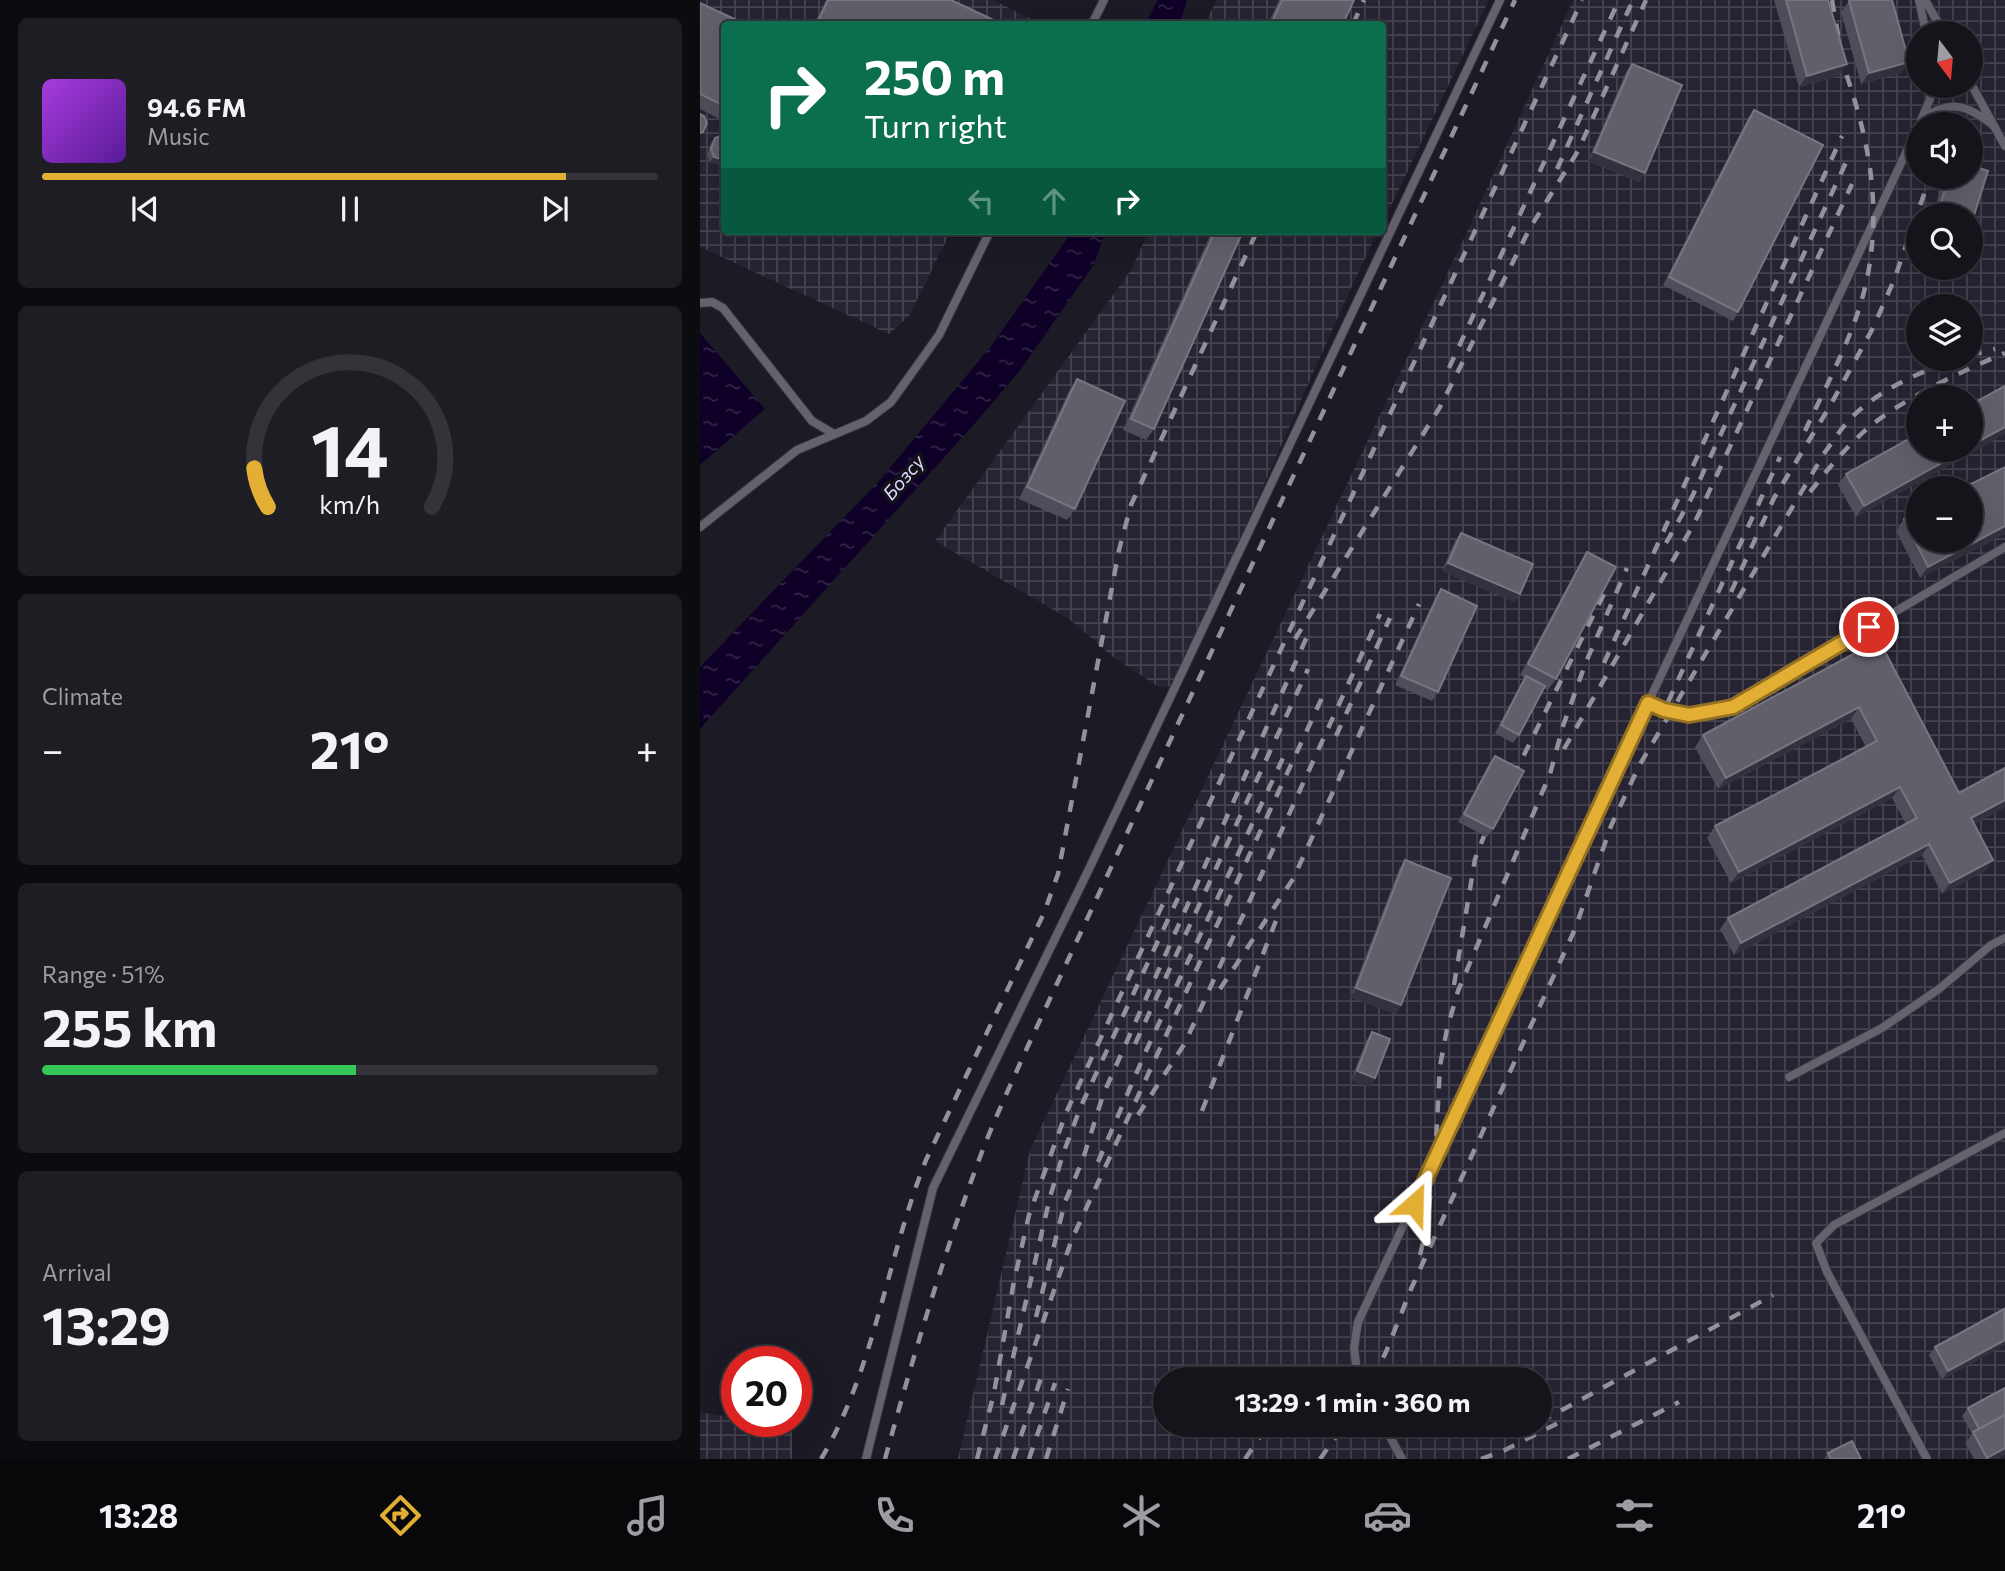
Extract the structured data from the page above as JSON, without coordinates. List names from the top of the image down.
{
  "water": ["Бозсу"],
  "north": "bottom",
  "page": {
    "map_buttons": ["+", "−"],
    "turn": ["250 m", "Turn right"],
    "song": ["94.6 FM", "Music"],
    "tile": [
      "Climate",
      ["Range · 51%", "255 km"],
      ["Arrival", "13:29"]
    ],
    "heat": ["−", "21°", "+"],
    "limit": "20",
    "trip": "13:29 · 1 min · 360 m",
    "tabs": ["13:28", "21°"],
    "gauge": ["14", "km/h"]
  }
}
